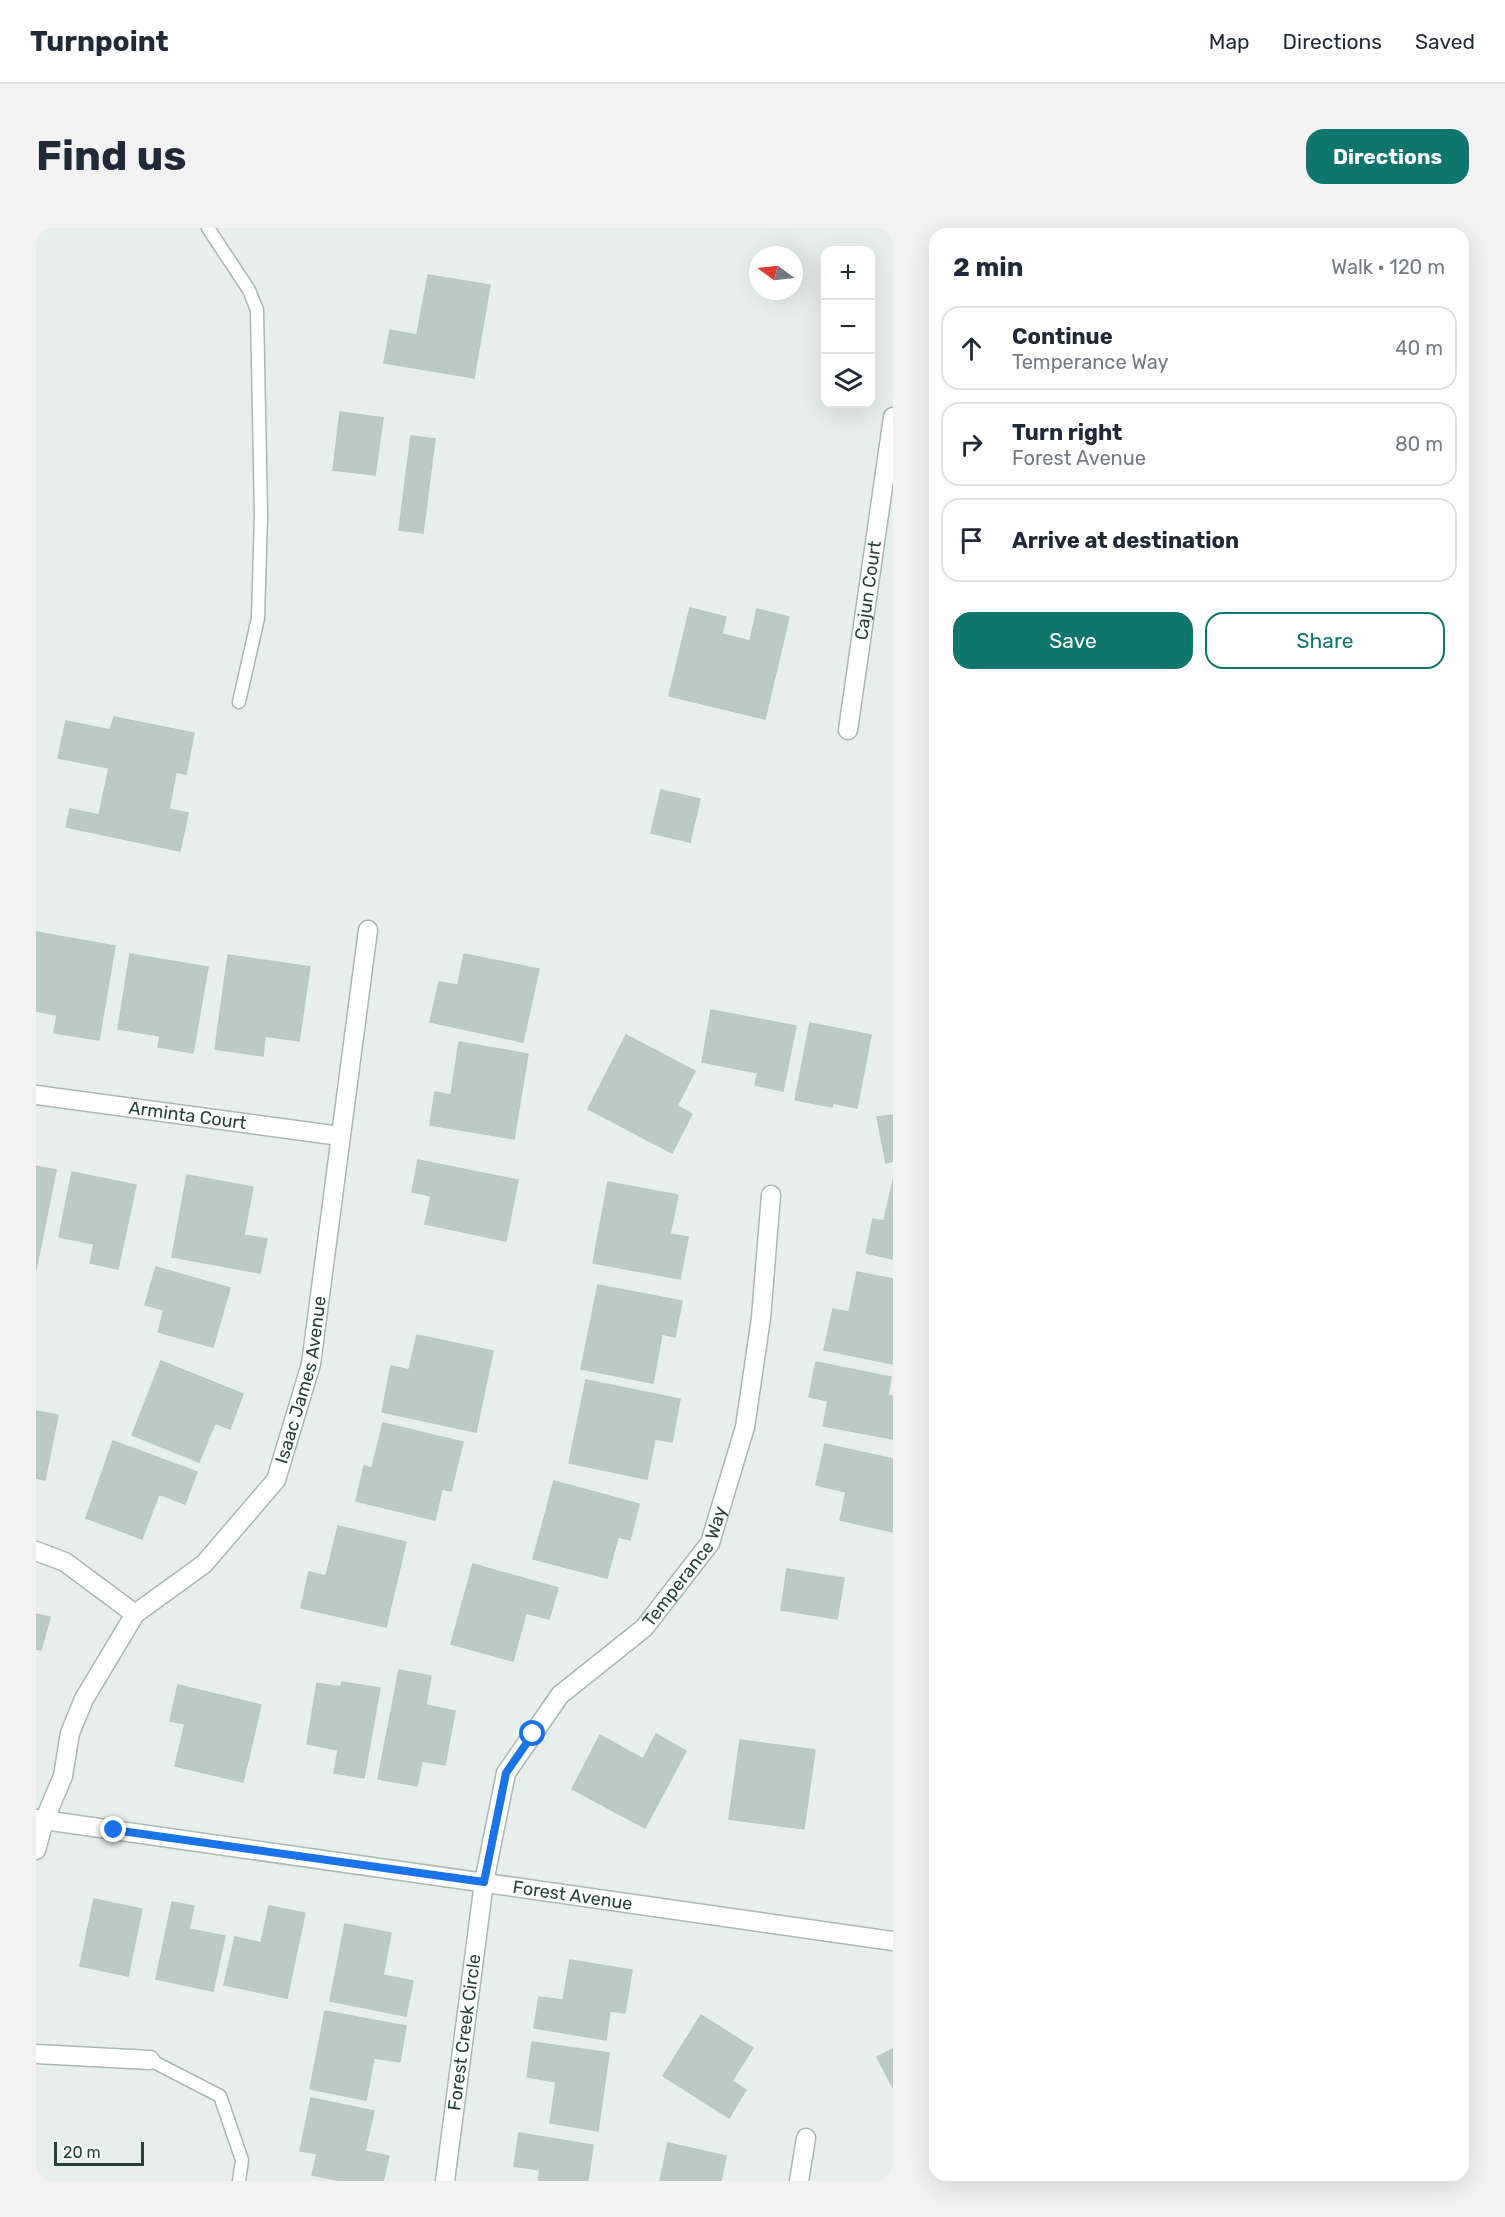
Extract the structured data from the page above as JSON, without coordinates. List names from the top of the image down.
{
  "streets": {
    "street": [
      "Cajun Court",
      "Arminta Court",
      "Isaac James Avenue",
      "Temperance Way",
      "Forest Avenue",
      "Forest Creek Circle"
    ]
  },
  "crossings": [
    ["Arminta Court", "Isaac James Avenue"],
    ["Isaac James Avenue", "Forest Avenue"],
    ["Temperance Way", "Forest Avenue"],
    ["Temperance Way", "Forest Creek Circle"],
    ["Forest Avenue", "Forest Creek Circle"]
  ],
  "scale_bar": "20 m",
  "north": "left",
  "page": {
    "header": "Turnpoint",
    "nav": ["Map", "Directions", "Saved"],
    "buttons": [
      "Directions",
      ["Save", "Share"]
    ],
    "title": "Find us",
    "heading": ["2 min", "Walk · 120 m"],
    "map_buttons": ["+", "−"],
    "list": [
      ["Continue", "Temperance Way", "40 m"],
      ["Turn right", "Forest Avenue", "80 m"],
      "Arrive at destination"
    ],
    "scale": "20 m"
  }
}
